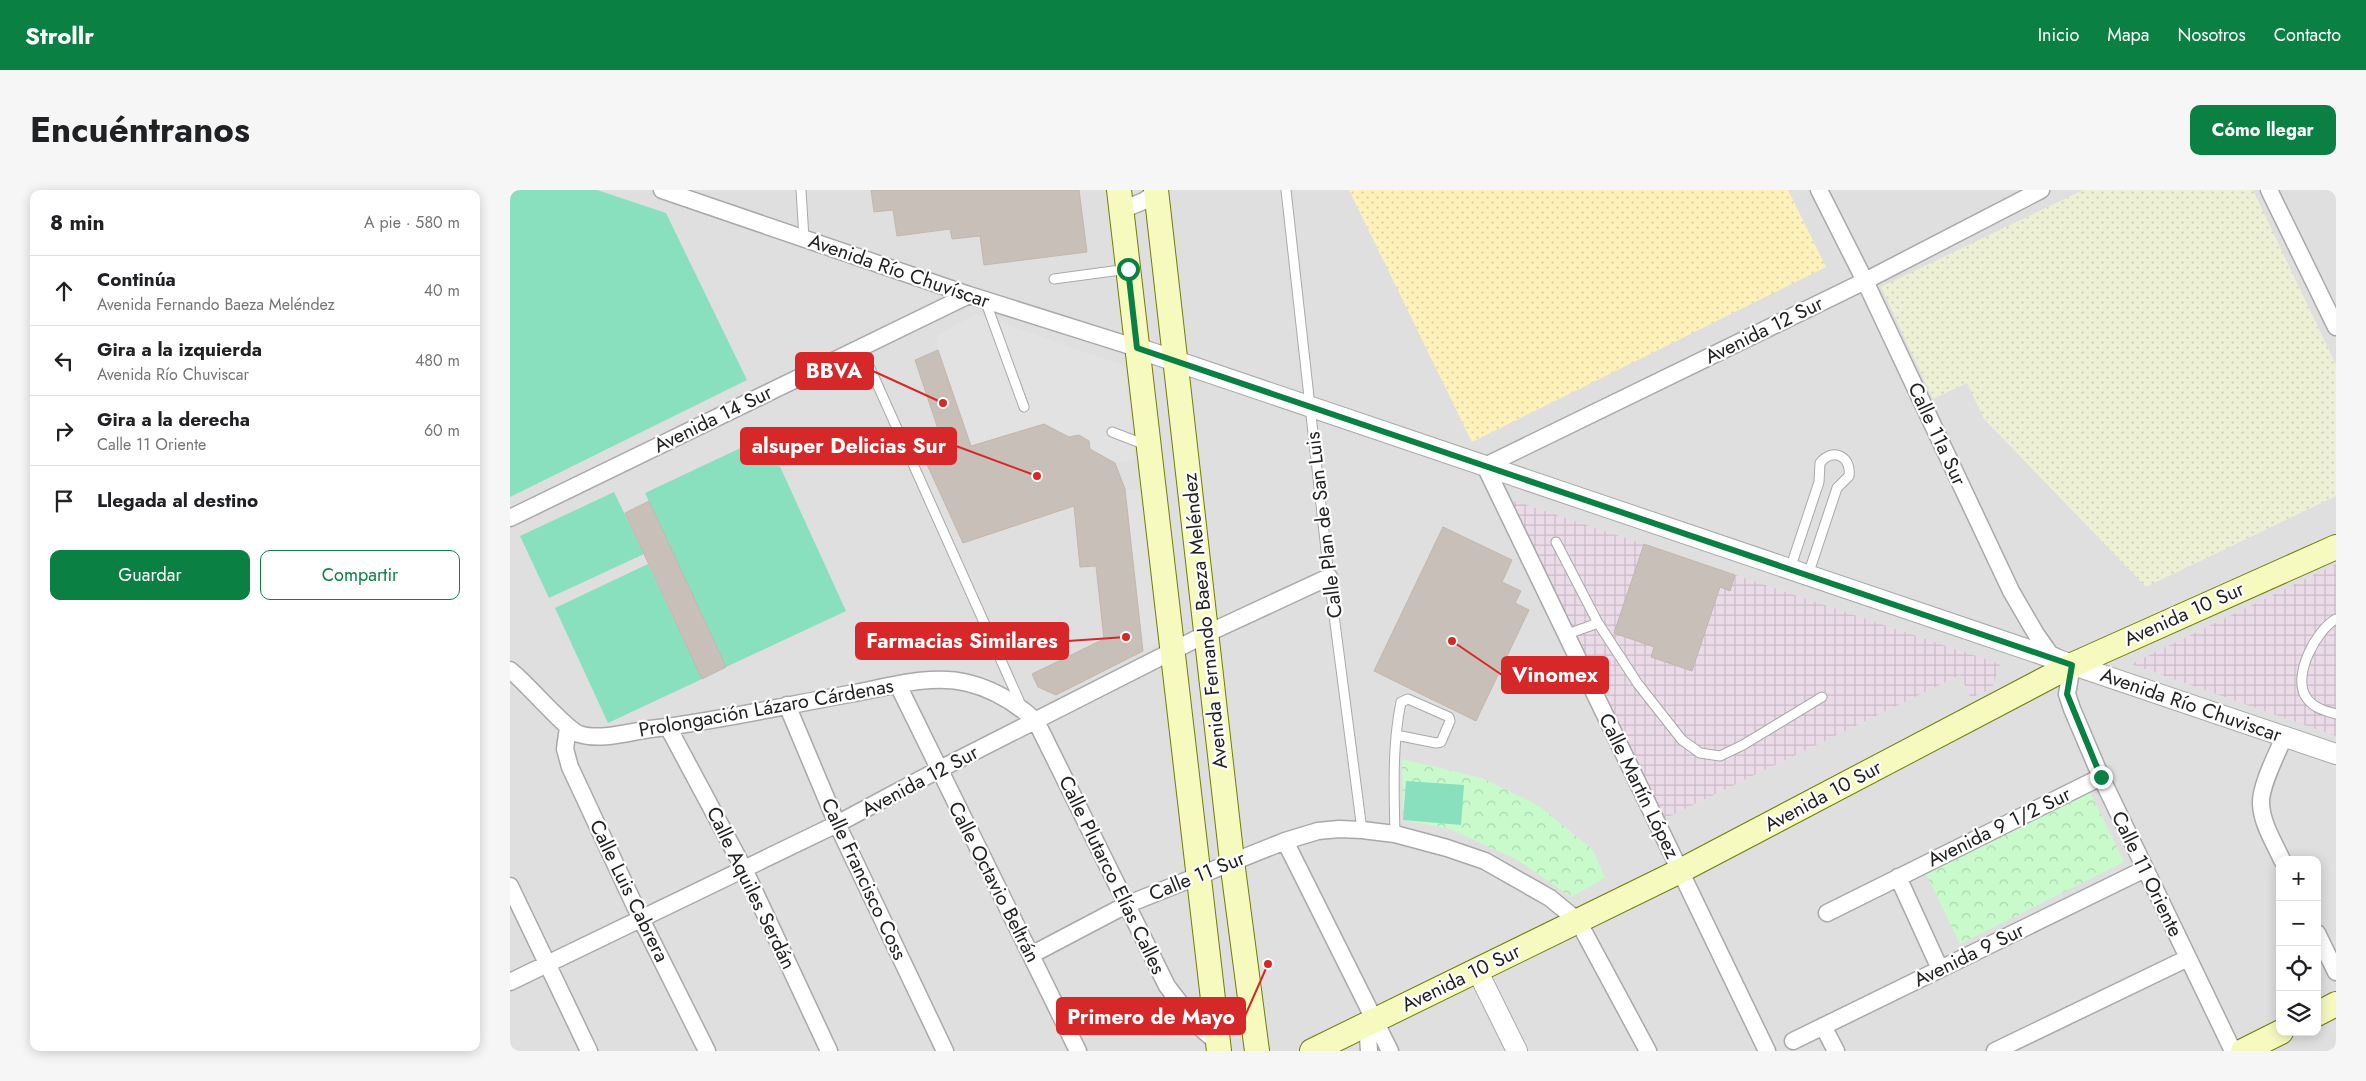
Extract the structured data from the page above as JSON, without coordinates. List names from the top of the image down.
{
  "streets": {
    "main road": ["Avenida 10 Sur", "Avenida Fernando Baeza Meléndez"],
    "street": [
      "Avenida Río Chuvíscar",
      "Avenida 12 Sur",
      "Avenida 14 Sur",
      "Calle 11a Sur",
      "Avenida Río Chuviscar",
      "Prolongación Lázaro Cárdenas",
      "Calle Martín López",
      "Avenida 9 1/2 Sur",
      "Calle 11 Oriente",
      "Calle Plutarco Elías Calles",
      "Calle 11 Sur",
      "Calle Francisco Coss",
      "Calle Octavio Beltrán",
      "Calle Aquiles Serdán",
      "Calle Luis Cabrera",
      "Avenida 9 Sur"
    ],
    "lane": ["Calle Plan de San Luis"]
  },
  "crossings": [
    ["Avenida Río Chuvíscar", "Avenida 14 Sur"],
    ["Avenida Río Chuvíscar", "Avenida Fernando Baeza Meléndez"],
    ["Avenida Río Chuvíscar", "Avenida Río Chuviscar"],
    ["Avenida 12 Sur", "Calle 11a Sur"],
    ["Avenida 12 Sur", "Calle Plan de San Luis"],
    ["Avenida 12 Sur", "Avenida Fernando Baeza Meléndez"],
    ["Avenida 12 Sur", "Avenida Río Chuviscar"],
    ["Avenida 12 Sur", "Prolongación Lázaro Cárdenas"],
    ["Avenida 12 Sur", "Calle Martín López"],
    ["Avenida 12 Sur", "Calle Plutarco Elías Calles"],
    ["Avenida 12 Sur", "Calle Francisco Coss"],
    ["Avenida 12 Sur", "Calle Octavio Beltrán"],
    ["Avenida 12 Sur", "Calle Aquiles Serdán"],
    ["Avenida 12 Sur", "Calle Luis Cabrera"],
    ["Calle 11a Sur", "Avenida 10 Sur"],
    ["Calle 11a Sur", "Avenida Río Chuviscar"],
    ["Calle 11a Sur", "Calle 11 Oriente"],
    ["Calle Plan de San Luis", "Avenida Río Chuviscar"],
    ["Avenida 10 Sur", "Avenida Río Chuviscar"],
    ["Avenida 10 Sur", "Calle Martín López"],
    ["Avenida 10 Sur", "Calle 11 Oriente"],
    ["Avenida Fernando Baeza Meléndez", "Avenida Río Chuviscar"],
    ["Avenida Fernando Baeza Meléndez", "Calle Plutarco Elías Calles"],
    ["Avenida Fernando Baeza Meléndez", "Calle 11 Sur"],
    ["Avenida Río Chuviscar", "Calle Martín López"],
    ["Avenida Río Chuviscar", "Calle 11 Oriente"],
    ["Prolongación Lázaro Cárdenas", "Calle Plutarco Elías Calles"],
    ["Prolongación Lázaro Cárdenas", "Calle Francisco Coss"],
    ["Prolongación Lázaro Cárdenas", "Calle Octavio Beltrán"],
    ["Prolongación Lázaro Cárdenas", "Calle Aquiles Serdán"],
    ["Prolongación Lázaro Cárdenas", "Calle Luis Cabrera"],
    ["Avenida 9 1/2 Sur", "Calle 11 Oriente"],
    ["Calle 11 Oriente", "Avenida 9 Sur"],
    ["Calle Plutarco Elías Calles", "Calle 11 Sur"],
    ["Calle 11 Sur", "Calle Octavio Beltrán"]
  ],
  "places": [
    "BBVA",
    "alsuper Delicias Sur",
    "Farmacias Similares",
    "Vinomex",
    "Primero de Mayo"
  ],
  "page": {
    "header": "Strollr",
    "nav": [
      "Inicio",
      "Mapa",
      "Nosotros",
      "Contacto"
    ],
    "title": "Encuéntranos",
    "buttons": [
      "Cómo llegar",
      ["Guardar", "Compartir"]
    ],
    "heading": ["8 min", "A pie · 580 m"],
    "list": [
      ["Continúa", "Avenida Fernando Baeza Meléndez", "40 m"],
      ["Gira a la izquierda", "Avenida Río Chuviscar", "480 m"],
      ["Gira a la derecha", "Calle 11 Oriente", "60 m"],
      "Llegada al destino"
    ],
    "map_buttons": ["+", "−"]
  }
}
